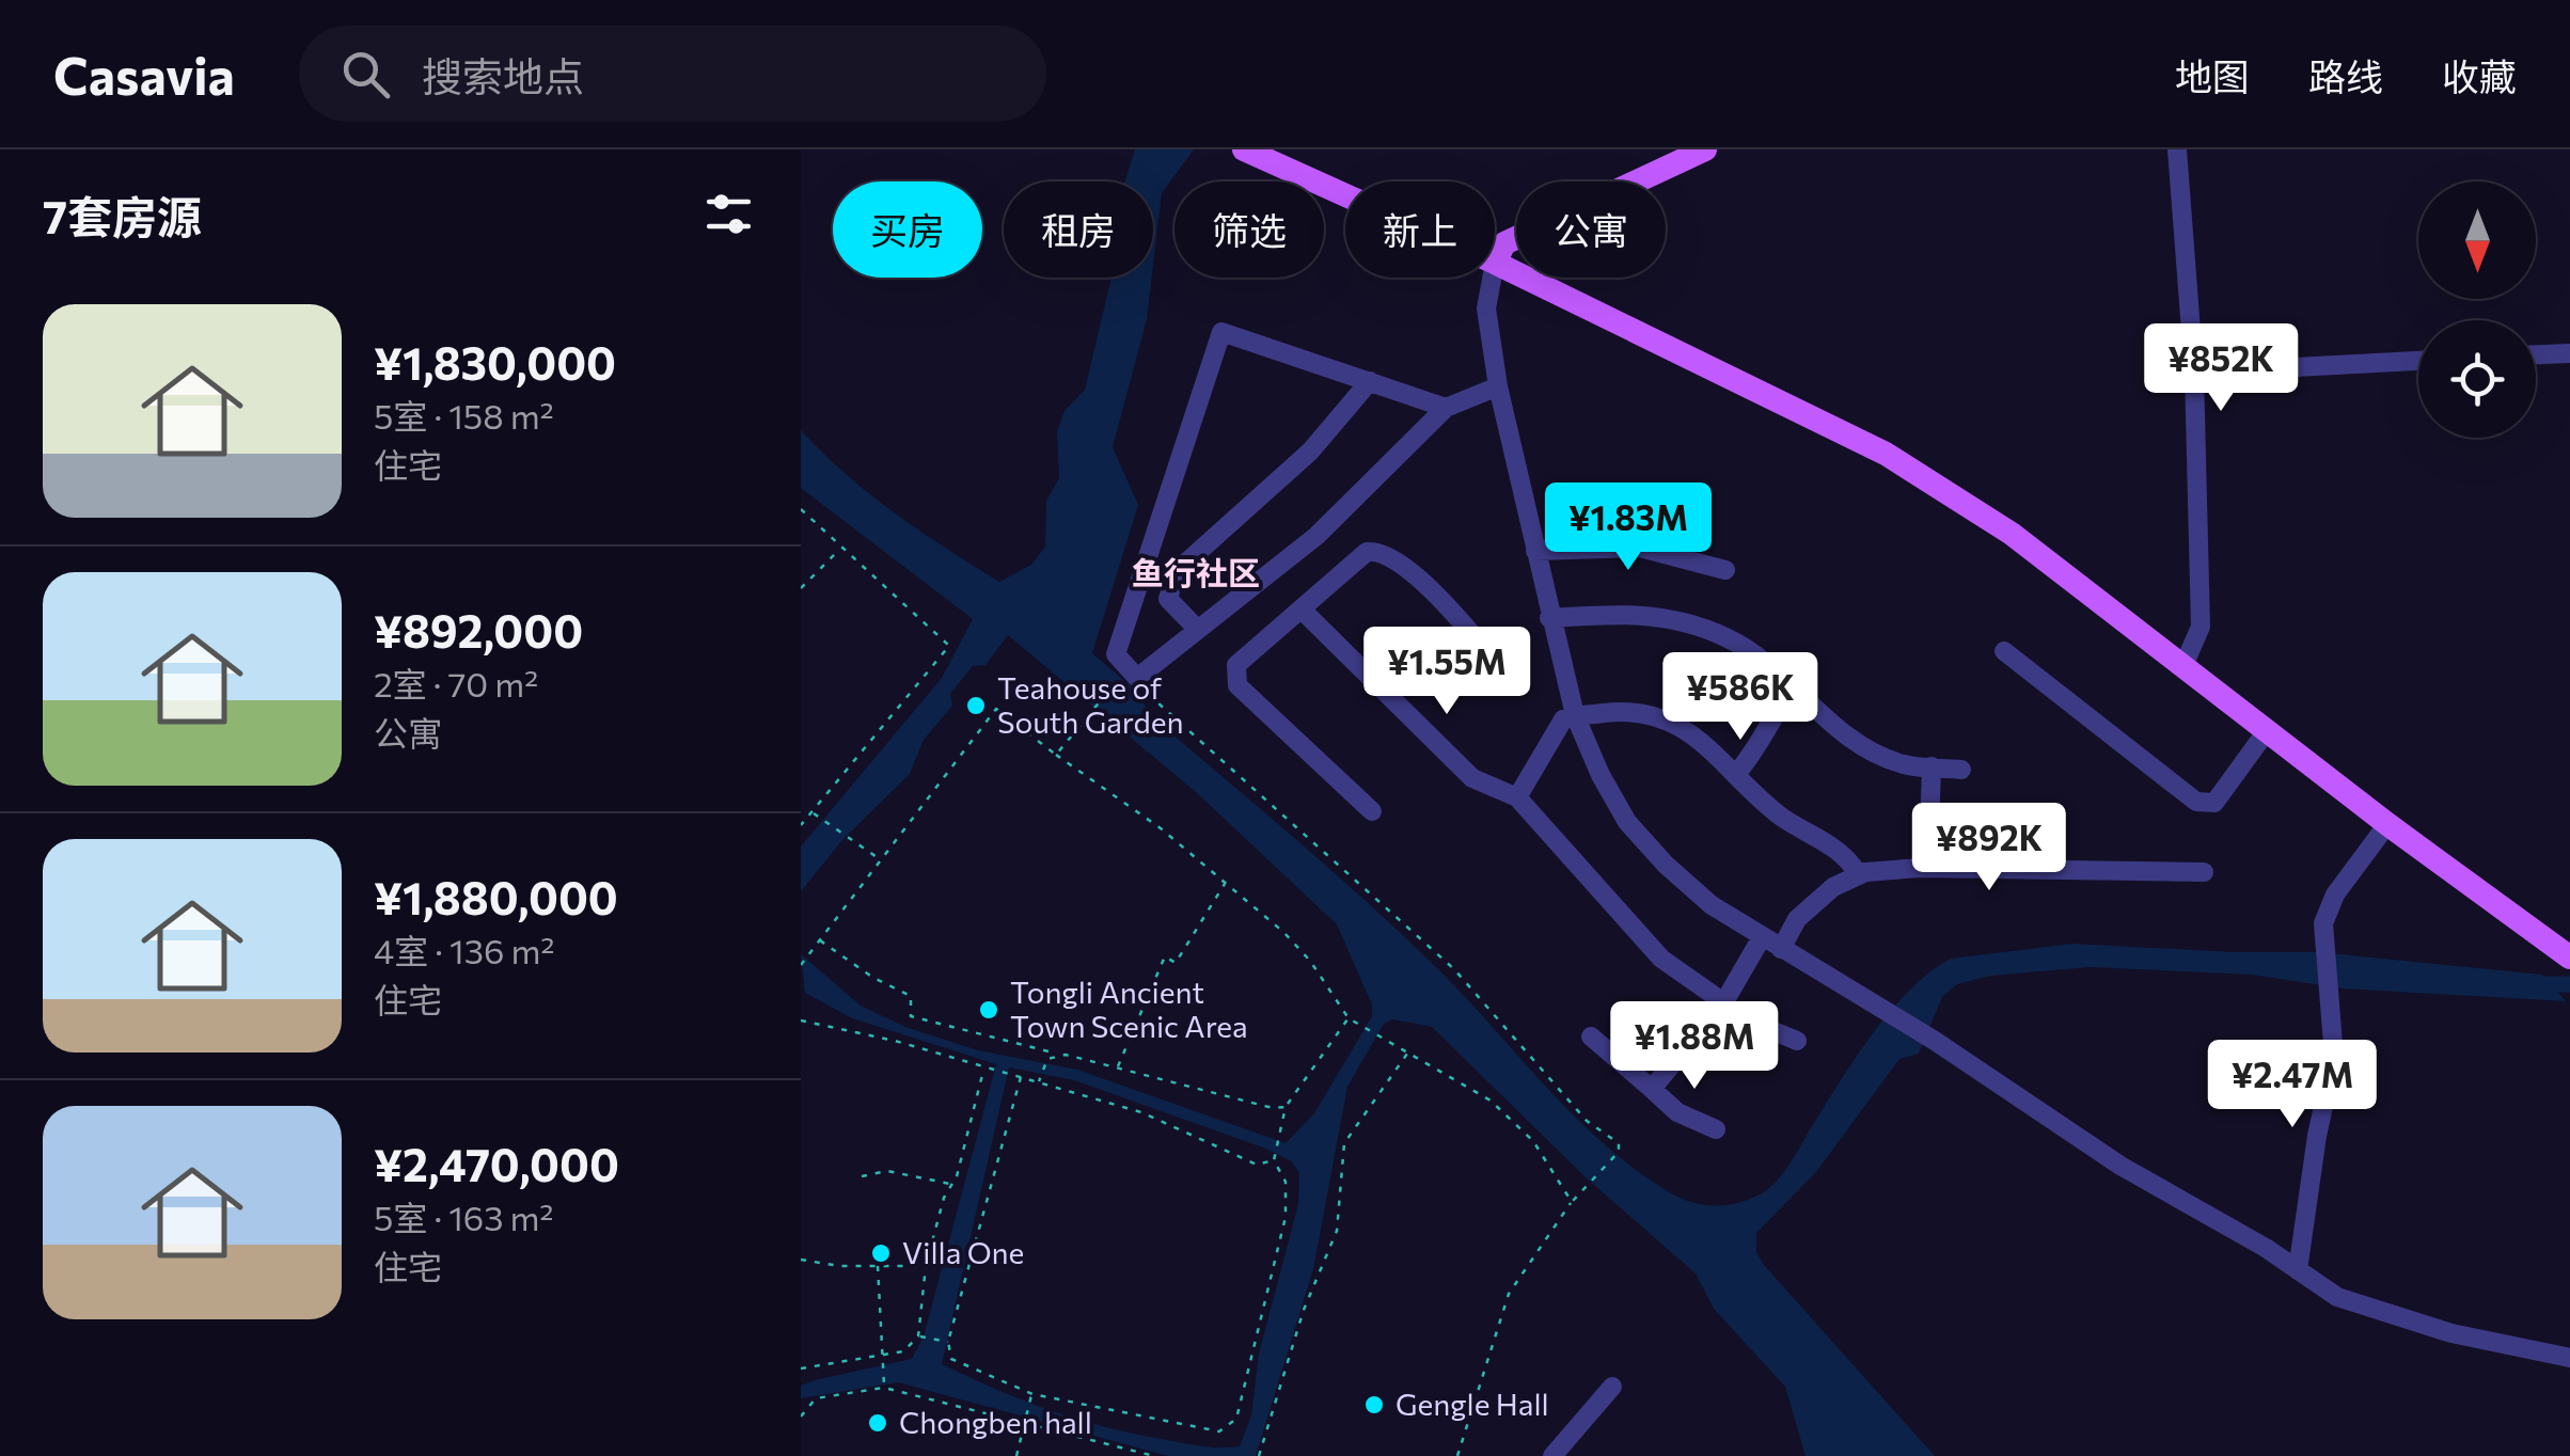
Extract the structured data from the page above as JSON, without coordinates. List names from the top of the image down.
{
  "districts": ["鱼行社区"],
  "places": [
    "Teahouse of South Garden",
    "Tongli Ancient Town Scenic Area",
    "Villa One",
    "Gengle Hall",
    "Chongben hall"
  ],
  "north": "bottom",
  "page": {
    "header": "Casavia",
    "search": "搜索地点",
    "nav": ["地图", "路线", "收藏"],
    "heading": "7套房源",
    "chip": [
      "买房",
      "租房",
      "筛选",
      "新上",
      "公寓"
    ],
    "list": [
      {
        "name": "¥1,830,000",
        "note": "5室 · 158 m² · 住宅"
      },
      {
        "name": "¥892,000",
        "note": "2室 · 70 m² · 公寓"
      },
      {
        "name": "¥1,880,000",
        "note": "4室 · 136 m² · 住宅"
      },
      {
        "name": "¥2,470,000",
        "note": "5室 · 163 m² · 住宅"
      }
    ],
    "price": [
      "¥852K",
      "¥1.83M",
      "¥1.55M",
      "¥586K",
      "¥892K",
      "¥1.88M",
      "¥2.47M"
    ]
  }
}
